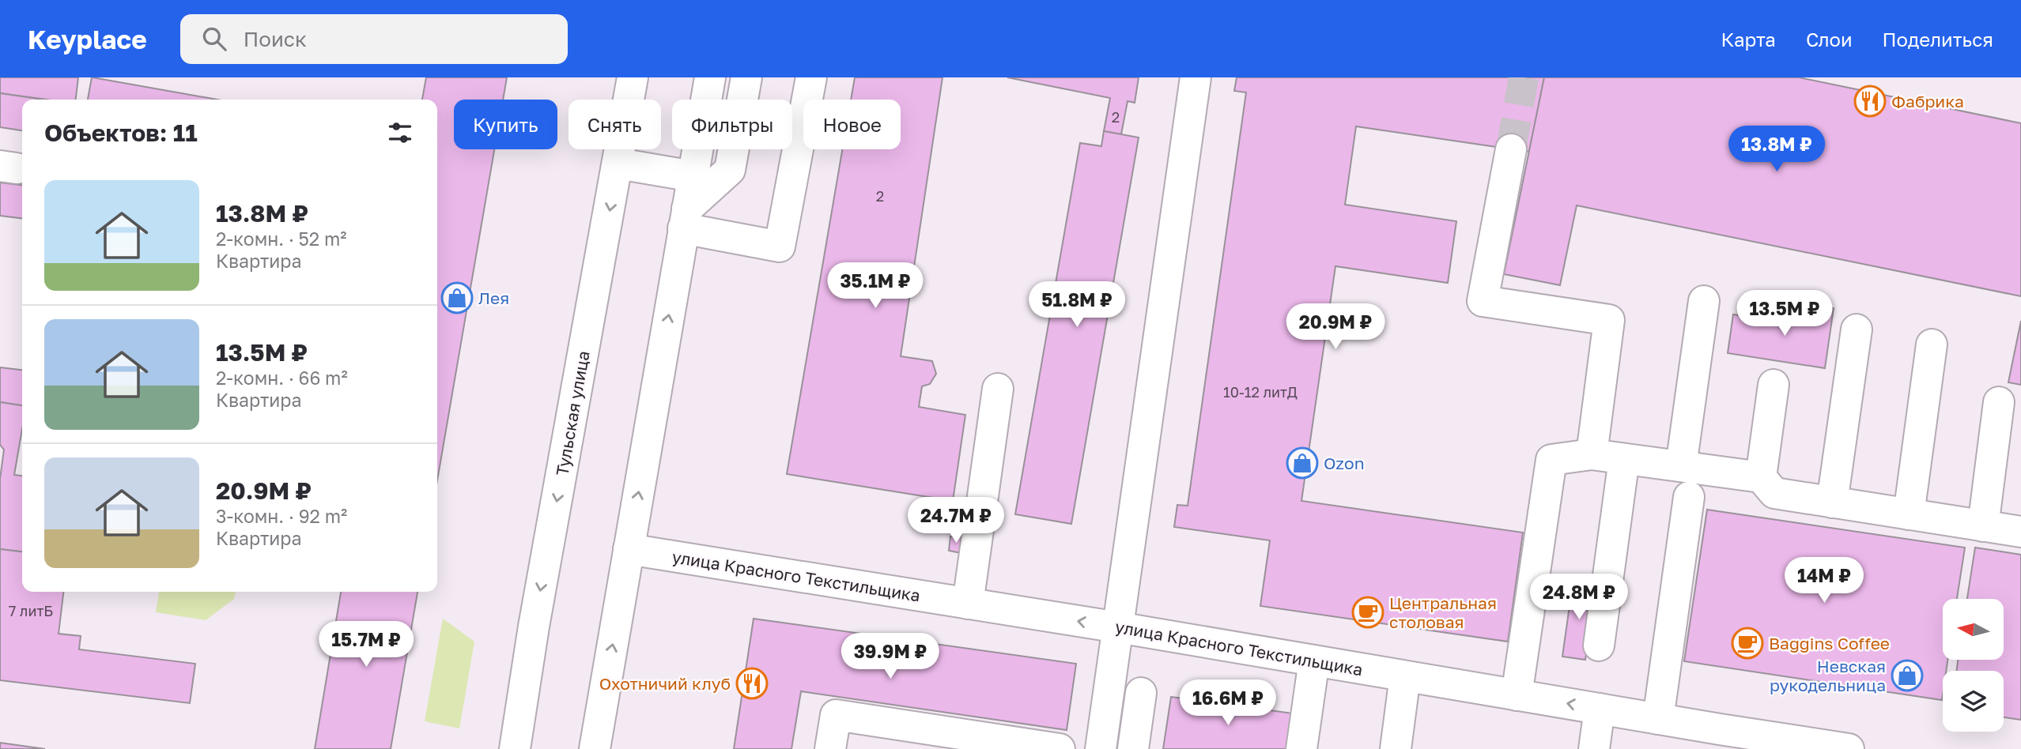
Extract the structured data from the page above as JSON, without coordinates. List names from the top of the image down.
{
  "streets": {
    "main road": ["Тульская улица", "улица Красного Текстильщика"]
  },
  "places": {
    "restaurant": ["Фабрика", "Охотничий клуб"],
    "shop": ["Лея", "Ozon", "Невская рукодельница"],
    "cafe": ["Центральная столовая", "Baggins Coffee"]
  },
  "house_numbers": [
    "2",
    "2",
    "10-12 литД",
    "7 литБ"
  ],
  "north": "left",
  "page": {
    "header": "Keyplace",
    "search": "Поиск",
    "nav": ["Карта", "Слои", "Поделиться"],
    "chip": [
      "Купить",
      "Снять",
      "Фильтры",
      "Новое"
    ],
    "heading": "Объектов: 11",
    "price": [
      "13.8M ₽",
      "35.1M ₽",
      "51.8M ₽",
      "13.5M ₽",
      "20.9M ₽",
      "24.7M ₽",
      "14M ₽",
      "24.8M ₽",
      "15.7M ₽",
      "39.9M ₽",
      "16.6M ₽"
    ],
    "list": [
      {
        "name": "13.8M ₽",
        "note": "2-комн. · 52 m² · Квартира"
      },
      {
        "name": "13.5M ₽",
        "note": "2-комн. · 66 m² · Квартира"
      },
      {
        "name": "20.9M ₽",
        "note": "3-комн. · 92 m² · Квартира"
      }
    ]
  }
}
